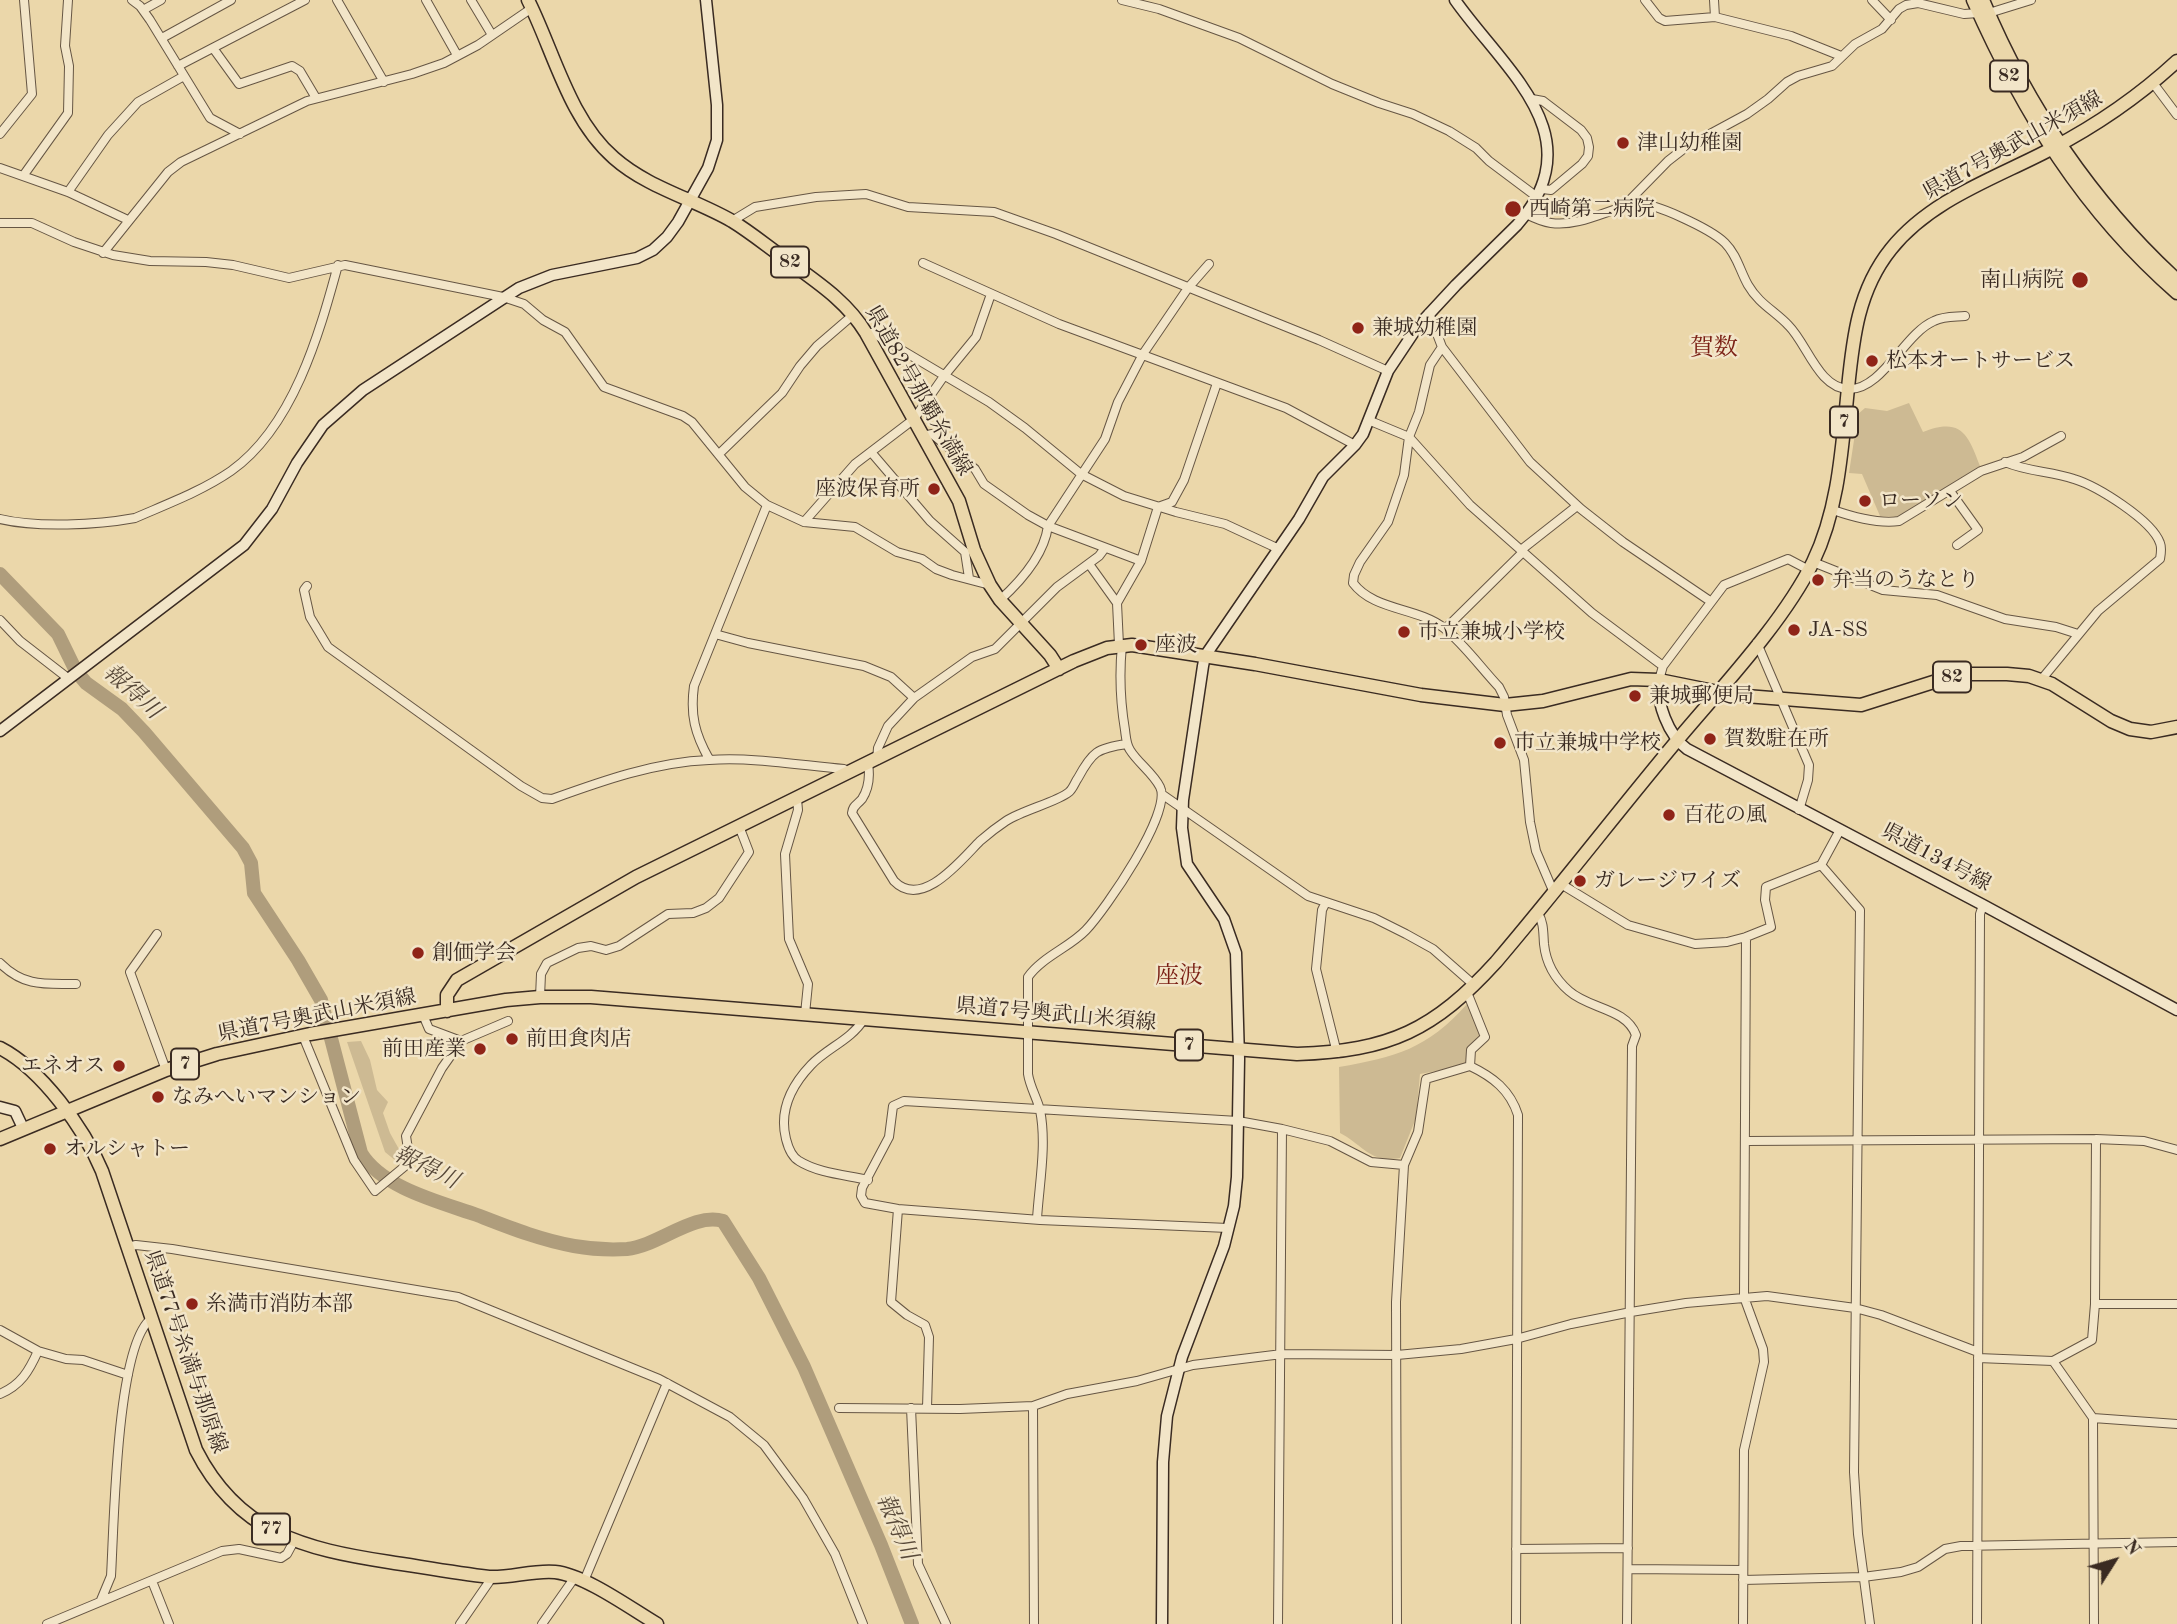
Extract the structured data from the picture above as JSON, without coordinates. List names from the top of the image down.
{
  "streets": {
    "main road": [
      "82",
      "県道7号奥武山米須線",
      "県道82号那覇糸満線",
      "7",
      "県道77号糸満与那原線",
      "77"
    ],
    "street": ["県道134号線"]
  },
  "crossings": [
    ["82", "県道7号奥武山米須線"],
    ["県道7号奥武山米須線", "県道82号那覇糸満線"],
    ["県道7号奥武山米須線", "県道134号線"],
    ["県道7号奥武山米須線", "県道77号糸満与那原線"]
  ],
  "districts": ["賀数", "座波"],
  "water": ["報得川"],
  "places": [
    "津山幼稚園",
    "西崎第二病院",
    "南山病院",
    "兼城幼稚園",
    "松本オートサービス",
    "座波保育所",
    "ローソン",
    "弁当のうなとり",
    "JA-SS",
    "市立兼城小学校",
    "座波",
    "兼城郵便局",
    "賀数駐在所",
    "市立兼城中学校",
    "百花の風",
    "ガレージワイズ",
    "創価学会",
    "前田食肉店",
    "前田産業",
    "エネオス",
    "なみへいマンション",
    "オルシャトー",
    "糸満市消防本部"
  ],
  "north": "top right"
}
